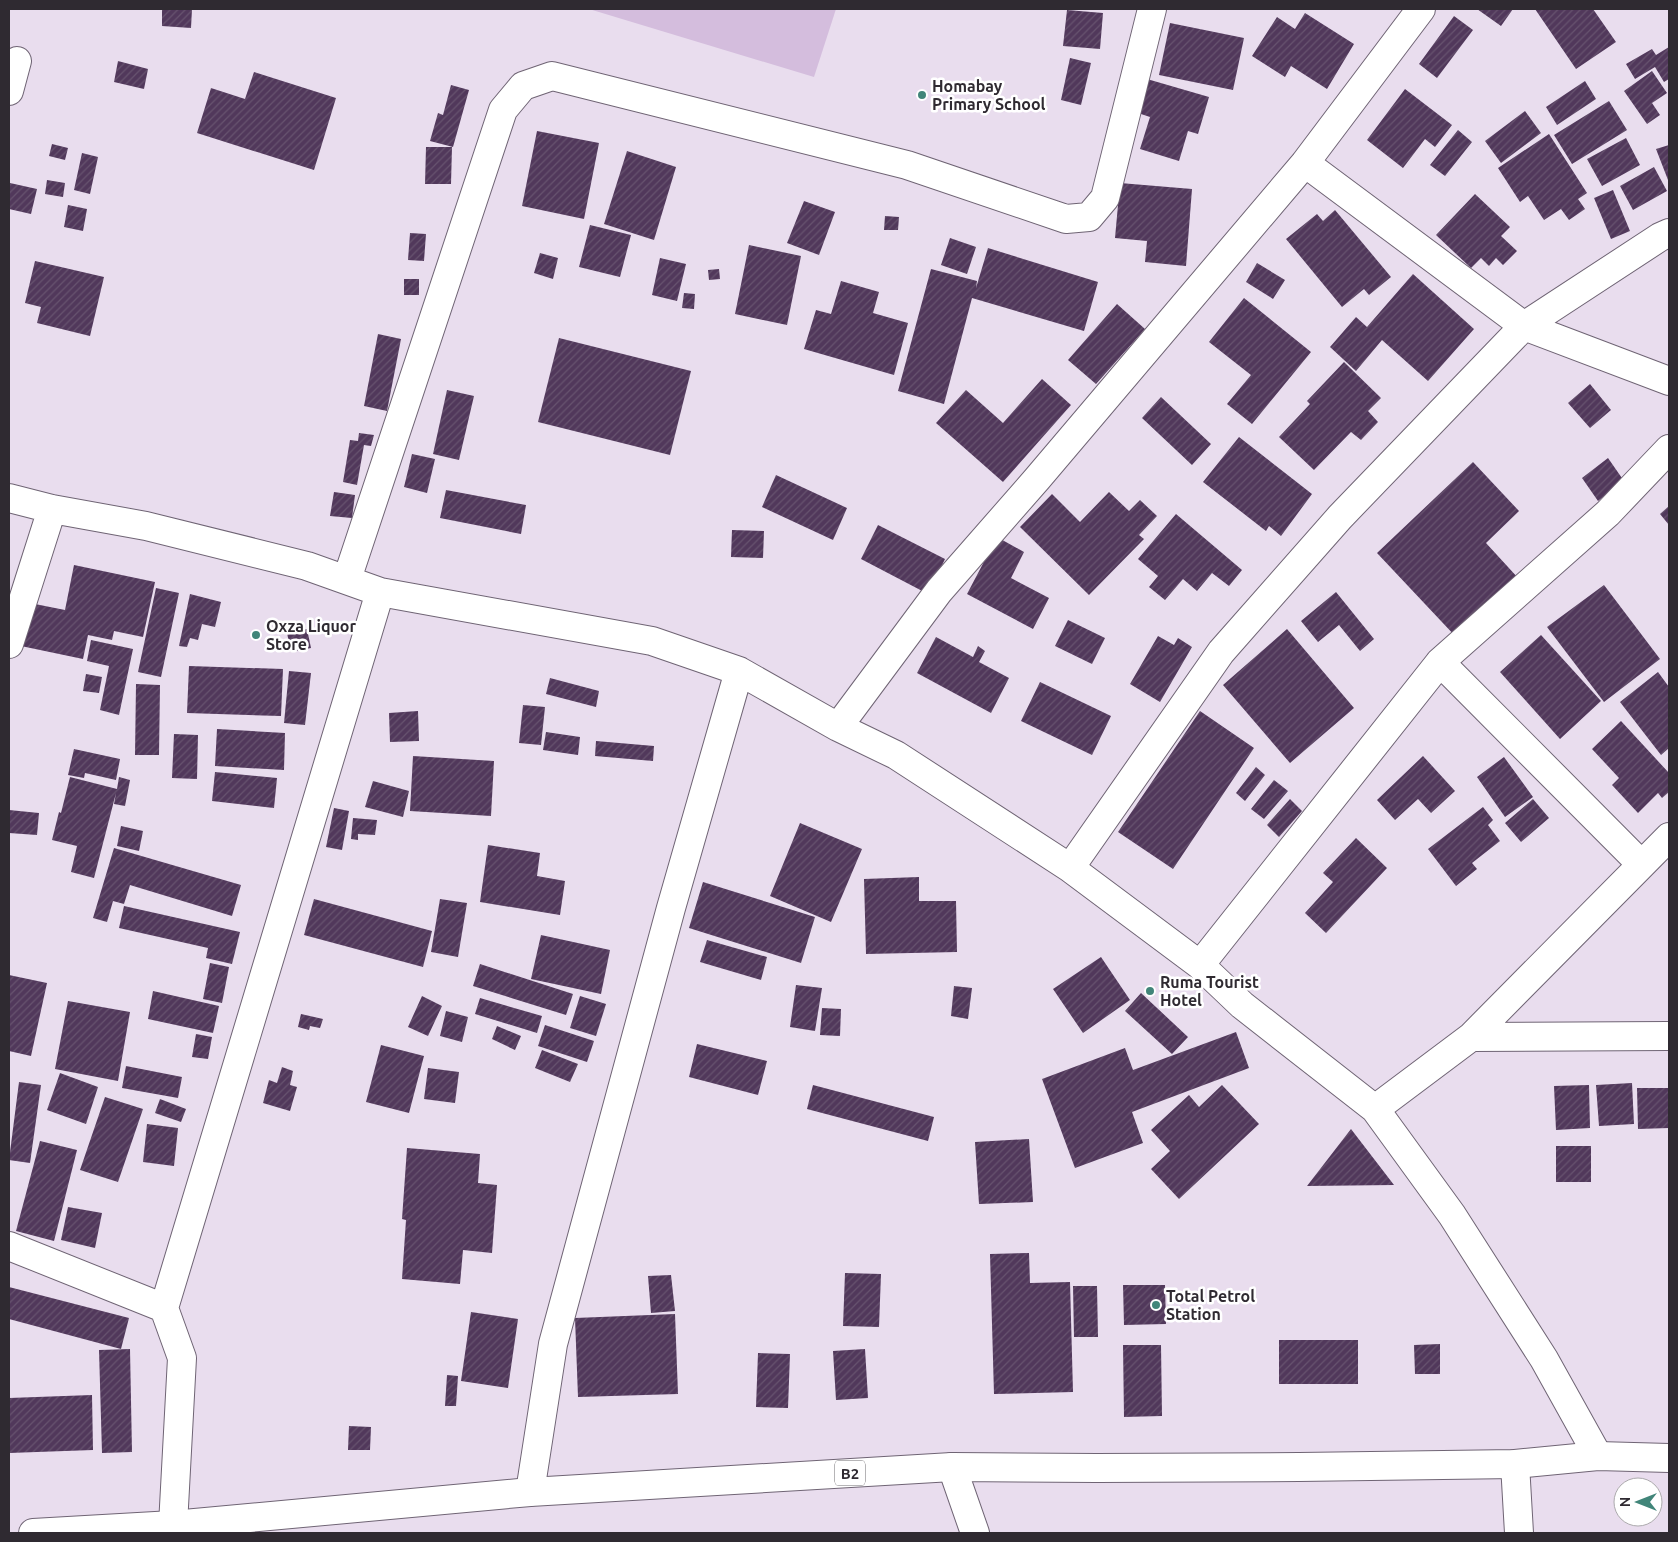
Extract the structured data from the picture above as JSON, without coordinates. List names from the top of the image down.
{
  "streets": {
    "main road": ["B2"]
  },
  "places": [
    "Homabay Primary School",
    "Oxza Liquor Store",
    "Ruma Tourist Hotel",
    "Total Petrol Station"
  ],
  "north": "left"
}
